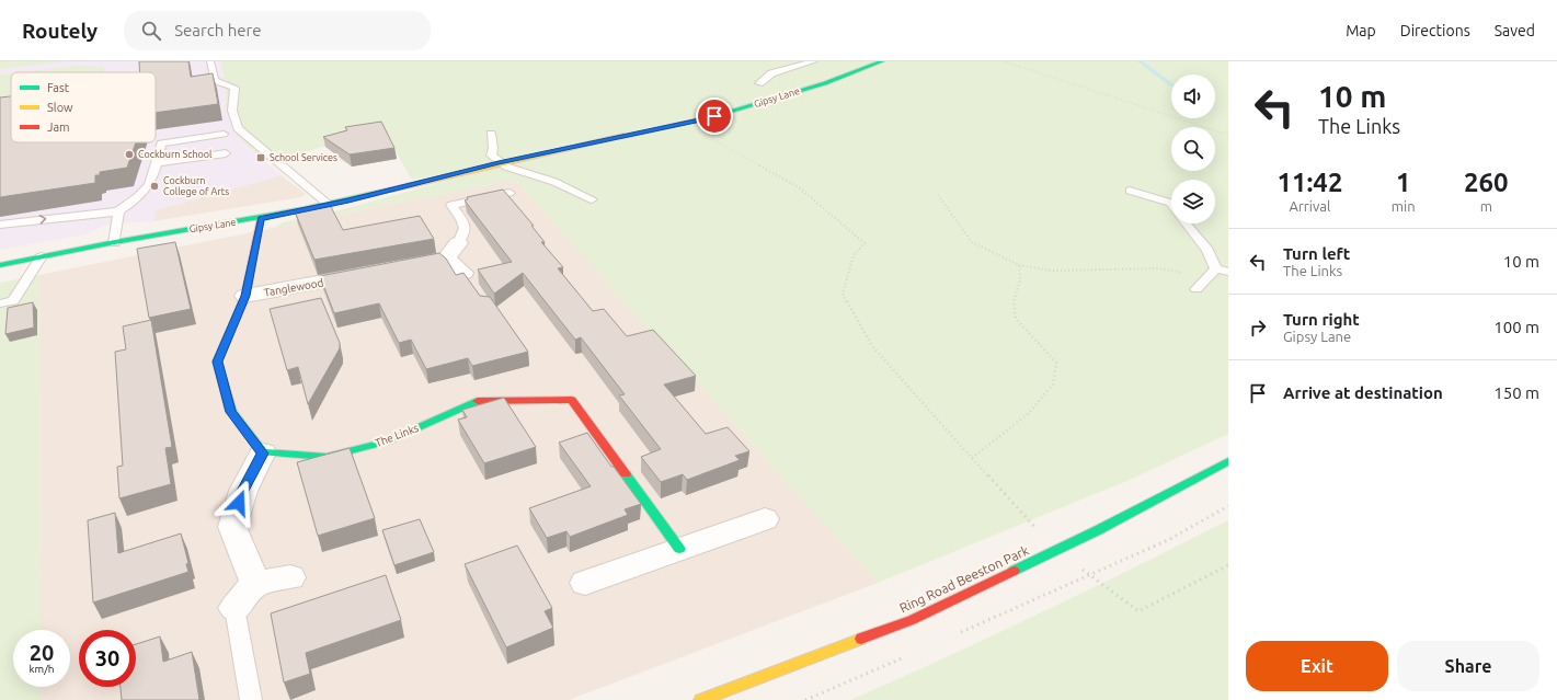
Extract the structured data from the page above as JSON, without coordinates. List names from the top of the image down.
{
  "streets": {
    "street": [
      "Gipsy Lane",
      "Tanglewood",
      "The Links",
      "Ring Road Beeston Park"
    ]
  },
  "places": {
    "other": ["Cockburn School", "Cockburn College of Arts"],
    "transit": ["School Services"]
  },
  "legend": ["Fast", "Slow", "Jam"],
  "page": {
    "header": "Routely",
    "search": "Search here",
    "nav": ["Map", "Directions", "Saved"],
    "turn": ["10 m", "The Links"],
    "eta": [
      "11:42",
      "Arrival",
      "1",
      "min",
      "260",
      "m"
    ],
    "list": [
      {
        "name": "Turn left",
        "note": "The Links",
        "value": "10 m"
      },
      {
        "name": "Turn right",
        "note": "Gipsy Lane",
        "value": "100 m"
      },
      {
        "name": "Arrive at destination",
        "value": "150 m"
      }
    ],
    "speed": "20 km/h",
    "limit": "30",
    "buttons": ["Exit", "Share"]
  }
}
